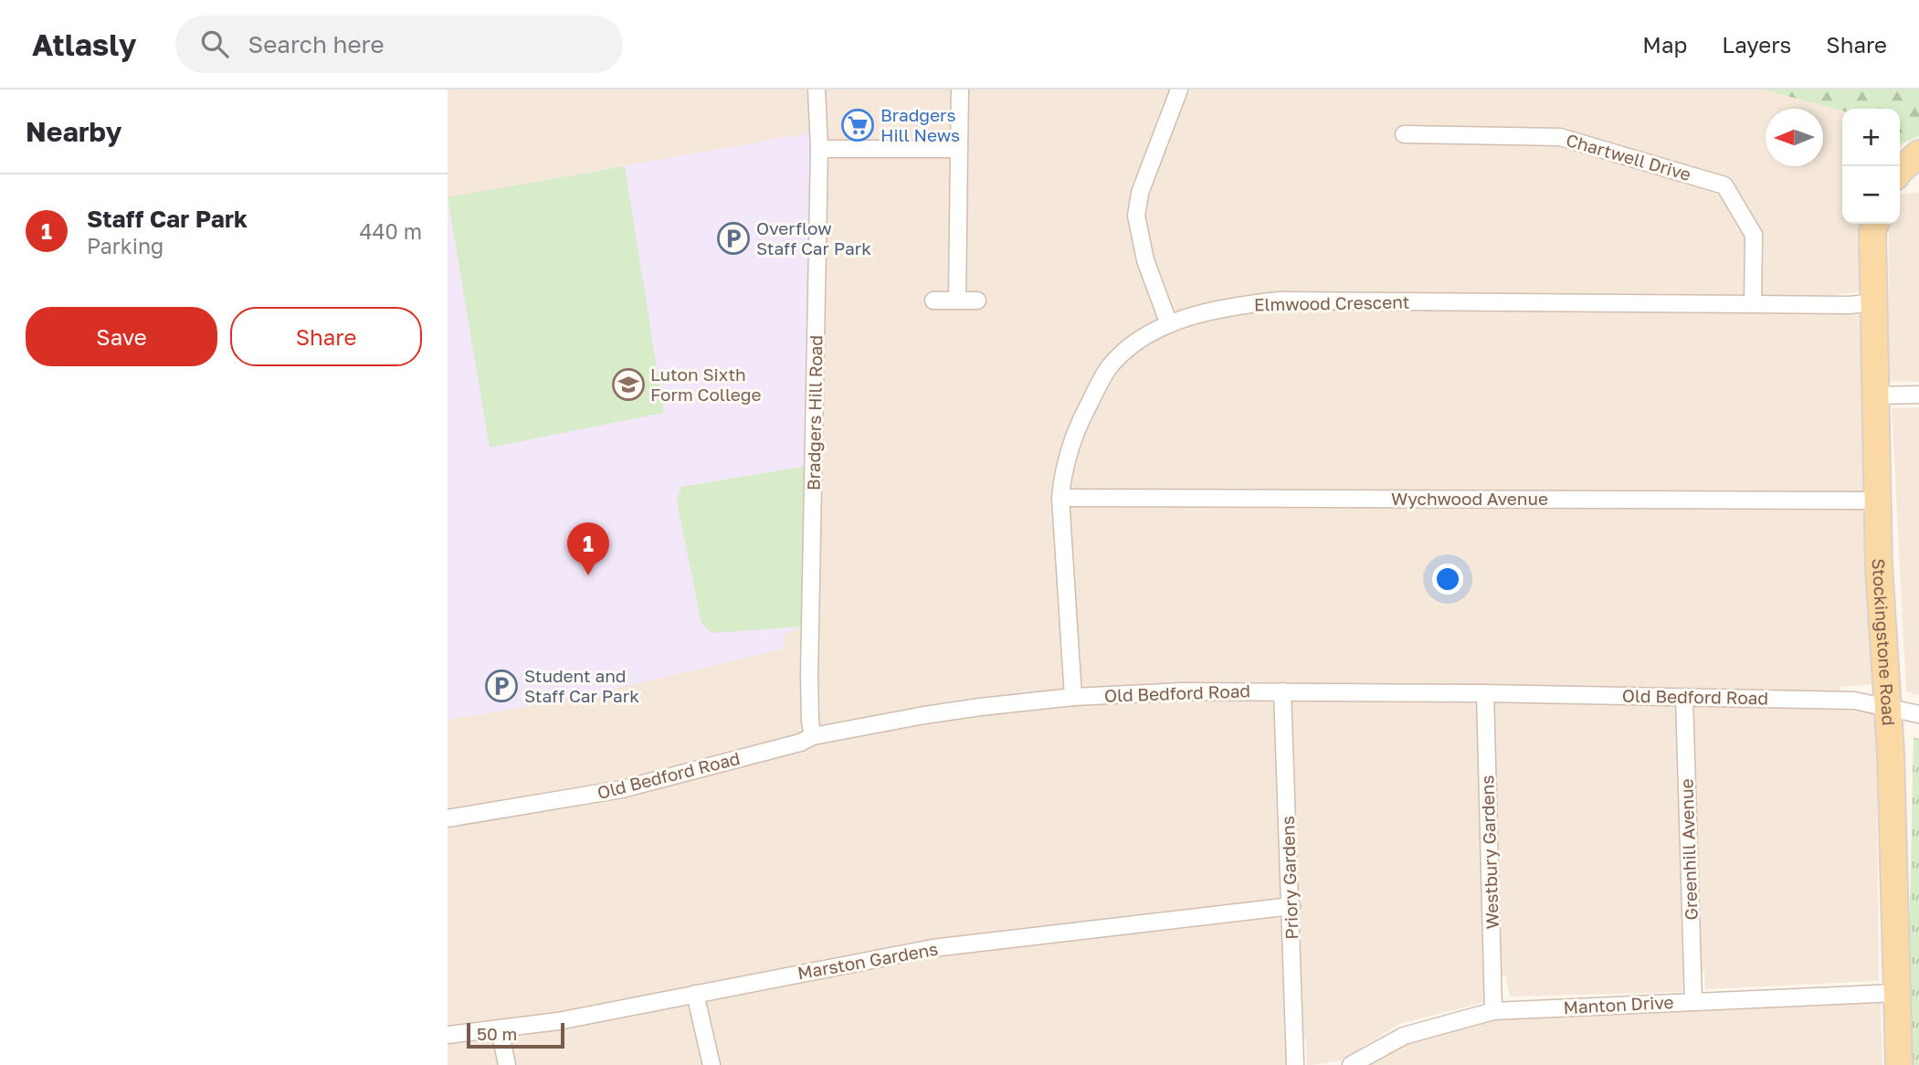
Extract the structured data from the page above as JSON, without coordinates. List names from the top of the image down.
{
  "streets": {
    "main road": ["Stockingstone Road"],
    "street": [
      "Chartwell Drive",
      "Elmwood Crescent",
      "Bradgers Hill Road",
      "Wychwood Avenue",
      "Old Bedford Road",
      "Greenhill Avenue",
      "Westbury Gardens",
      "Priory Gardens",
      "Marston Gardens",
      "Manton Drive"
    ]
  },
  "crossings": [
    ["Chartwell Drive", "Elmwood Crescent"],
    ["Elmwood Crescent", "Wychwood Avenue"],
    ["Elmwood Crescent", "Stockingstone Road"],
    ["Elmwood Crescent", "Old Bedford Road"],
    ["Bradgers Hill Road", "Old Bedford Road"],
    ["Wychwood Avenue", "Stockingstone Road"],
    ["Stockingstone Road", "Old Bedford Road"],
    ["Stockingstone Road", "Manton Drive"],
    ["Old Bedford Road", "Greenhill Avenue"],
    ["Old Bedford Road", "Westbury Gardens"],
    ["Old Bedford Road", "Priory Gardens"],
    ["Greenhill Avenue", "Manton Drive"],
    ["Westbury Gardens", "Manton Drive"],
    ["Priory Gardens", "Marston Gardens"]
  ],
  "places": {
    "supermarket": ["Bradgers Hill News"],
    "parking": ["Overflow Staff Car Park", "Student and Staff Car Park"],
    "school or university": ["Luton Sixth Form College"]
  },
  "scale_bar": "50 m",
  "north": "left",
  "page": {
    "header": "Atlasly",
    "search": "Search here",
    "nav": ["Map", "Layers", "Share"],
    "heading": "Nearby",
    "map_buttons": ["+", "−"],
    "list": [
      {
        "mark": "1",
        "name": "Staff Car Park",
        "note": "Parking",
        "value": "440 m"
      }
    ],
    "buttons": ["Save", "Share"],
    "pins": "1",
    "scale": "50 m"
  }
}
